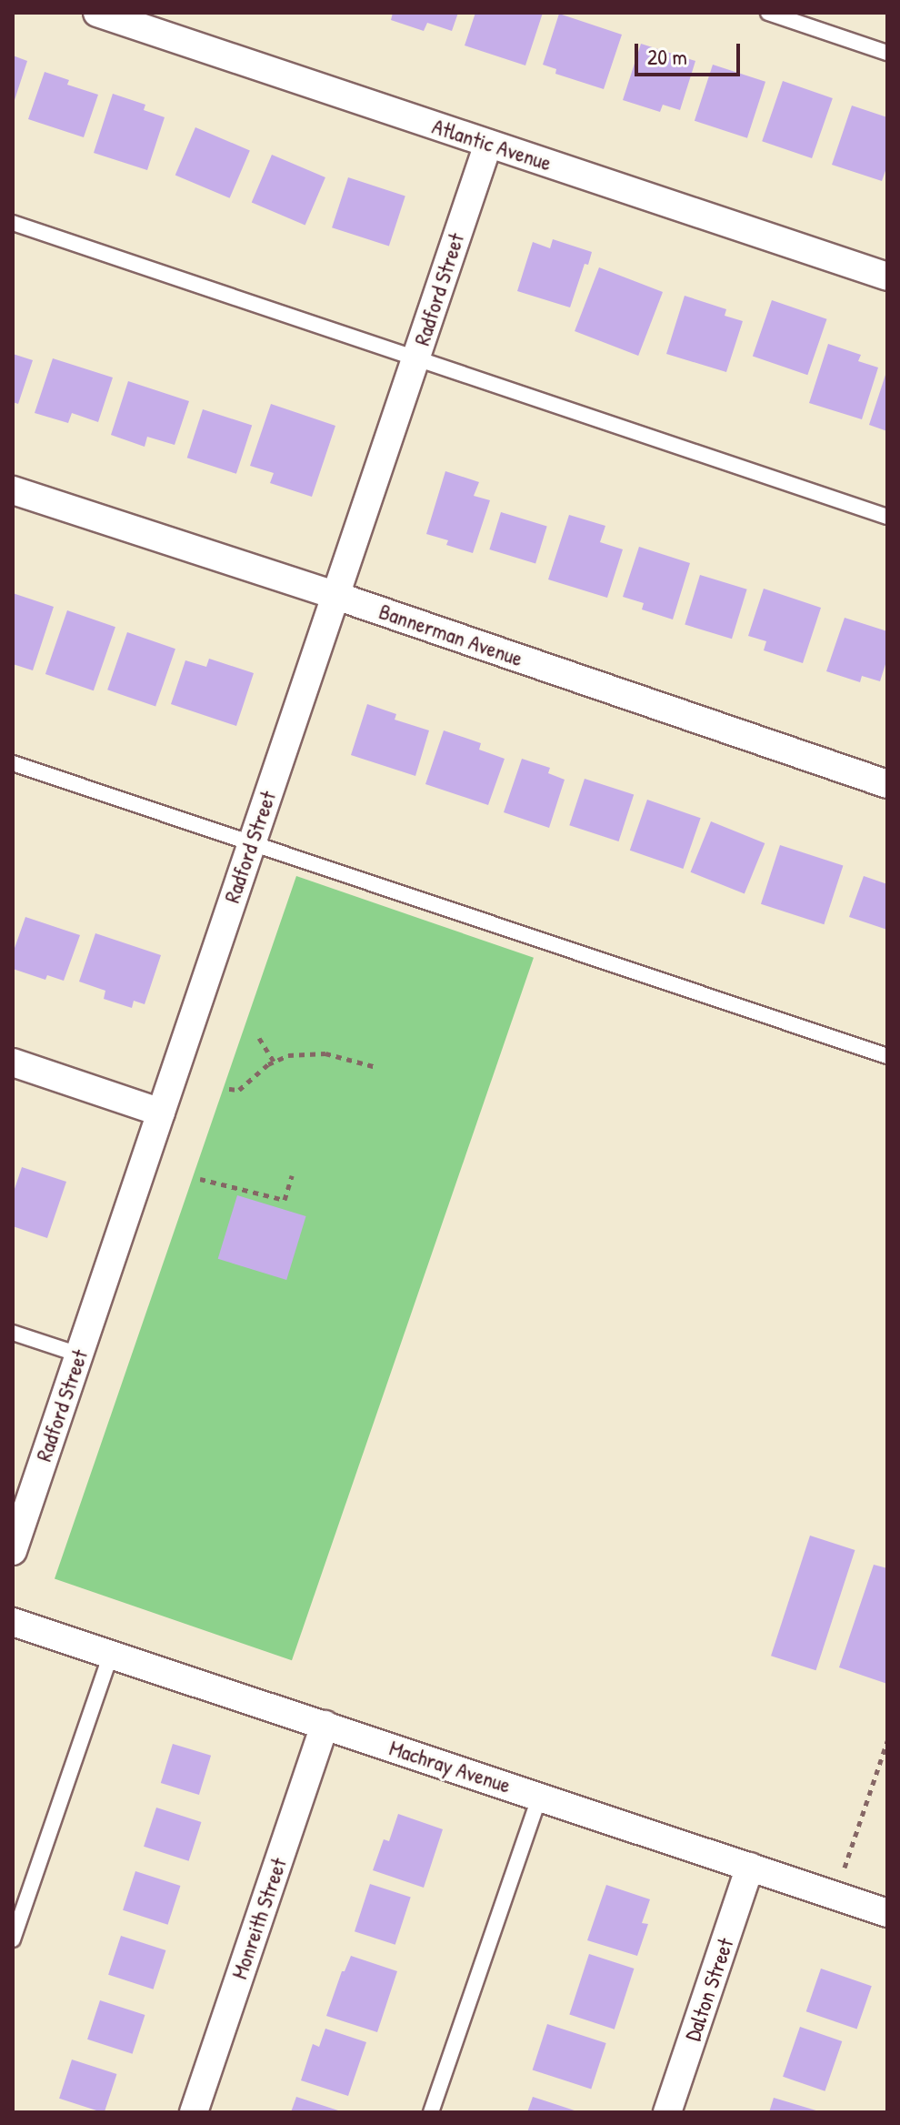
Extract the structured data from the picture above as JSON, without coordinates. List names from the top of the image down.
{
  "streets": {
    "street": [
      "Atlantic Avenue",
      "Radford Street",
      "Bannerman Avenue",
      "Machray Avenue",
      "Monreith Street",
      "Dalton Street"
    ]
  },
  "crossings": [
    ["Atlantic Avenue", "Radford Street"],
    ["Radford Street", "Bannerman Avenue"],
    ["Machray Avenue", "Monreith Street"],
    ["Machray Avenue", "Dalton Street"]
  ],
  "scale_bar": "20 m"
}
